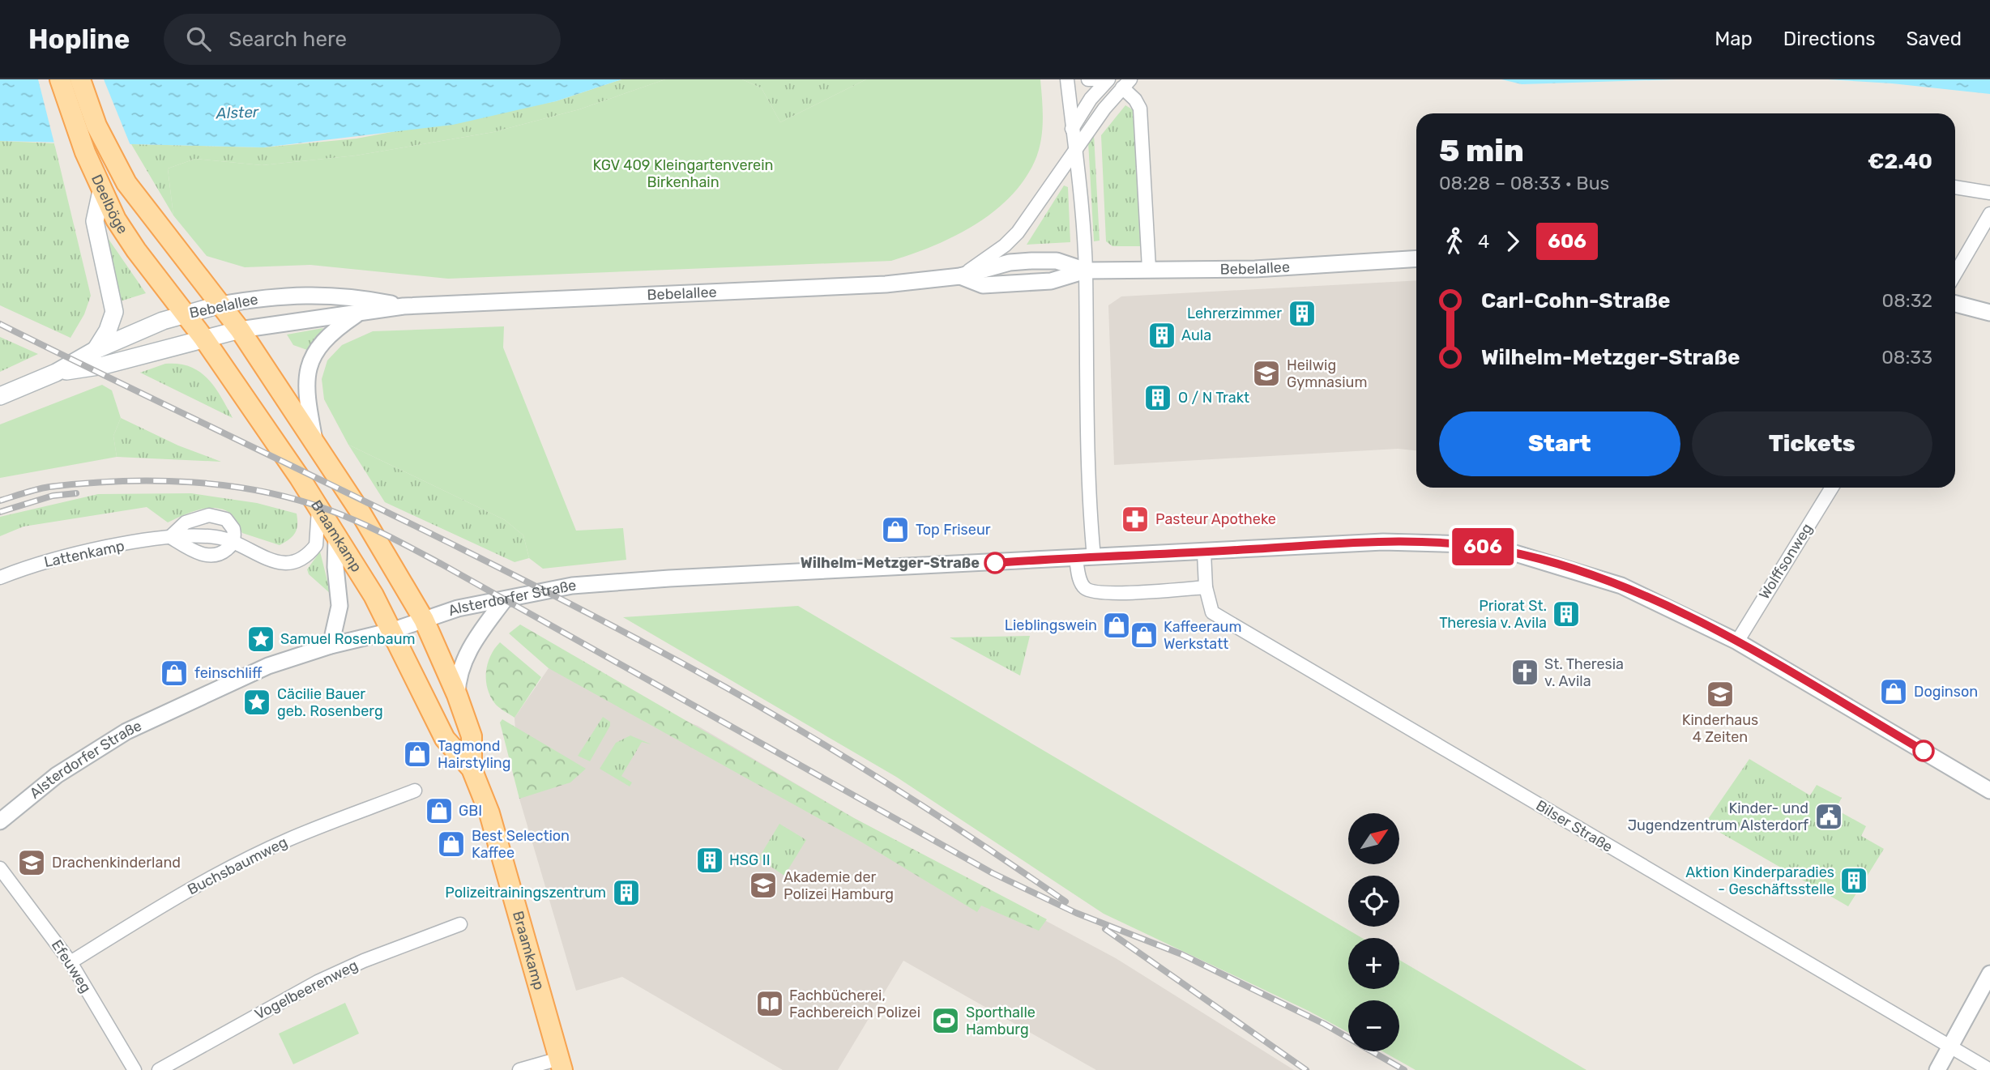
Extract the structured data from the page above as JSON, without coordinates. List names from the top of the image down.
{
  "streets": {
    "main road": ["Deelböge", "Bebelallee", "Braamkamp"],
    "street": [
      "Lattenkamp",
      "Wolffsonweg",
      "Alsterdorfer Straße",
      "Bilser Straße",
      "Buchsbaumweg",
      "Efeuweg",
      "Vogelbeerenweg"
    ]
  },
  "crossings": [
    ["Deelböge", "Bebelallee"],
    ["Deelböge", "Braamkamp"],
    ["Bebelallee", "Braamkamp"],
    ["Braamkamp", "Lattenkamp"],
    ["Braamkamp", "Alsterdorfer Straße"],
    ["Wolffsonweg", "Alsterdorfer Straße"],
    ["Alsterdorfer Straße", "Bilser Straße"],
    ["Buchsbaumweg", "Efeuweg"]
  ],
  "water": ["Alster"],
  "parks": ["KGV 409 Kleingartenverein Birkenhain"],
  "places": {
    "building": [
      "Lehrerzimmer",
      "Aula",
      "O / N Trakt",
      "Priorat St. Theresia v. Avila",
      "HSG II",
      "Aktion Kinderparadies - Geschäftsstelle",
      "Polizeitrainingszentrum"
    ],
    "school or university": [
      "Heilwig Gymnasium",
      "Kinderhaus 4 Zeiten",
      "Drachenkinderland",
      "Akademie der Polizei Hamburg"
    ],
    "pharmacy": ["Pasteur Apotheke"],
    "shop": [
      "Top Friseur",
      "Lieblingswein",
      "Kaffeeraum Werkstatt",
      "feinschliff",
      "Doginson",
      "Tagmond Hairstyling",
      "GBI",
      "Best Selection Kaffee"
    ],
    "other": ["Wilhelm-Metzger-Straße"],
    "place": ["Samuel Rosenbaum", "Cäcilie Bauer geb. Rosenberg"],
    "church": ["St. Theresia v. Avila"],
    "public building": ["Kinder- und Jugendzentrum Alsterdorf"],
    "library": ["Fachbücherei, Fachbereich Polizei"],
    "sports": ["Sporthalle Hamburg"]
  },
  "lines": ["bus line 606"],
  "north": "top right",
  "page": {
    "header": "Hopline",
    "search": "Search here",
    "nav": ["Map", "Directions", "Saved"],
    "on_map": "606",
    "heading": ["5 min", "08:28 – 08:33 · Bus", "€2.40"],
    "legs": ["4", "606"],
    "list": [
      {
        "name": "Carl-Cohn-Straße",
        "value": "08:32"
      },
      {
        "name": "Wilhelm-Metzger-Straße",
        "value": "08:33"
      }
    ],
    "buttons": ["Start", "Tickets"],
    "map_buttons": ["+", "−"]
  }
}
